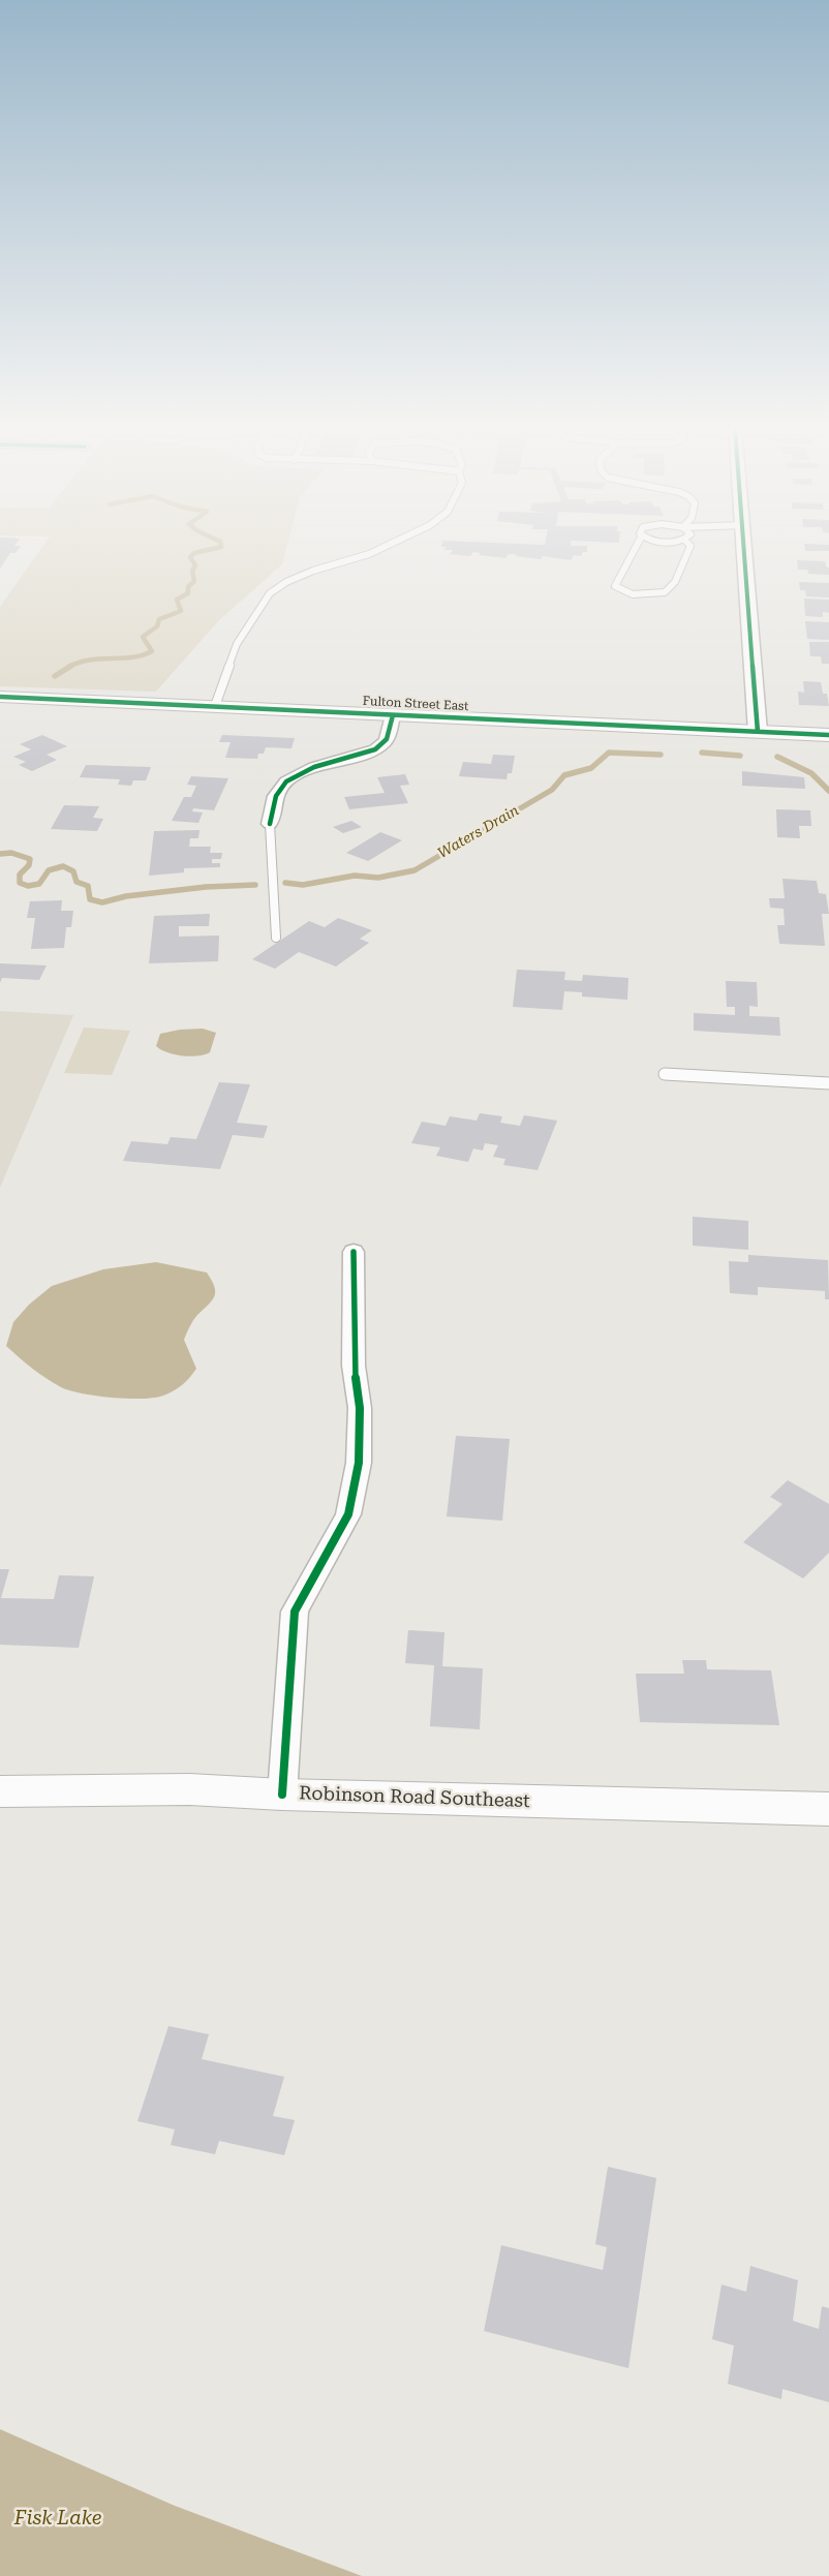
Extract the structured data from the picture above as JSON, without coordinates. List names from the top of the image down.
{
  "streets": {
    "main road": ["Fulton Street East", "Robinson Road Southeast"]
  },
  "water": ["Waters Drain", "Fisk Lake"]
}
